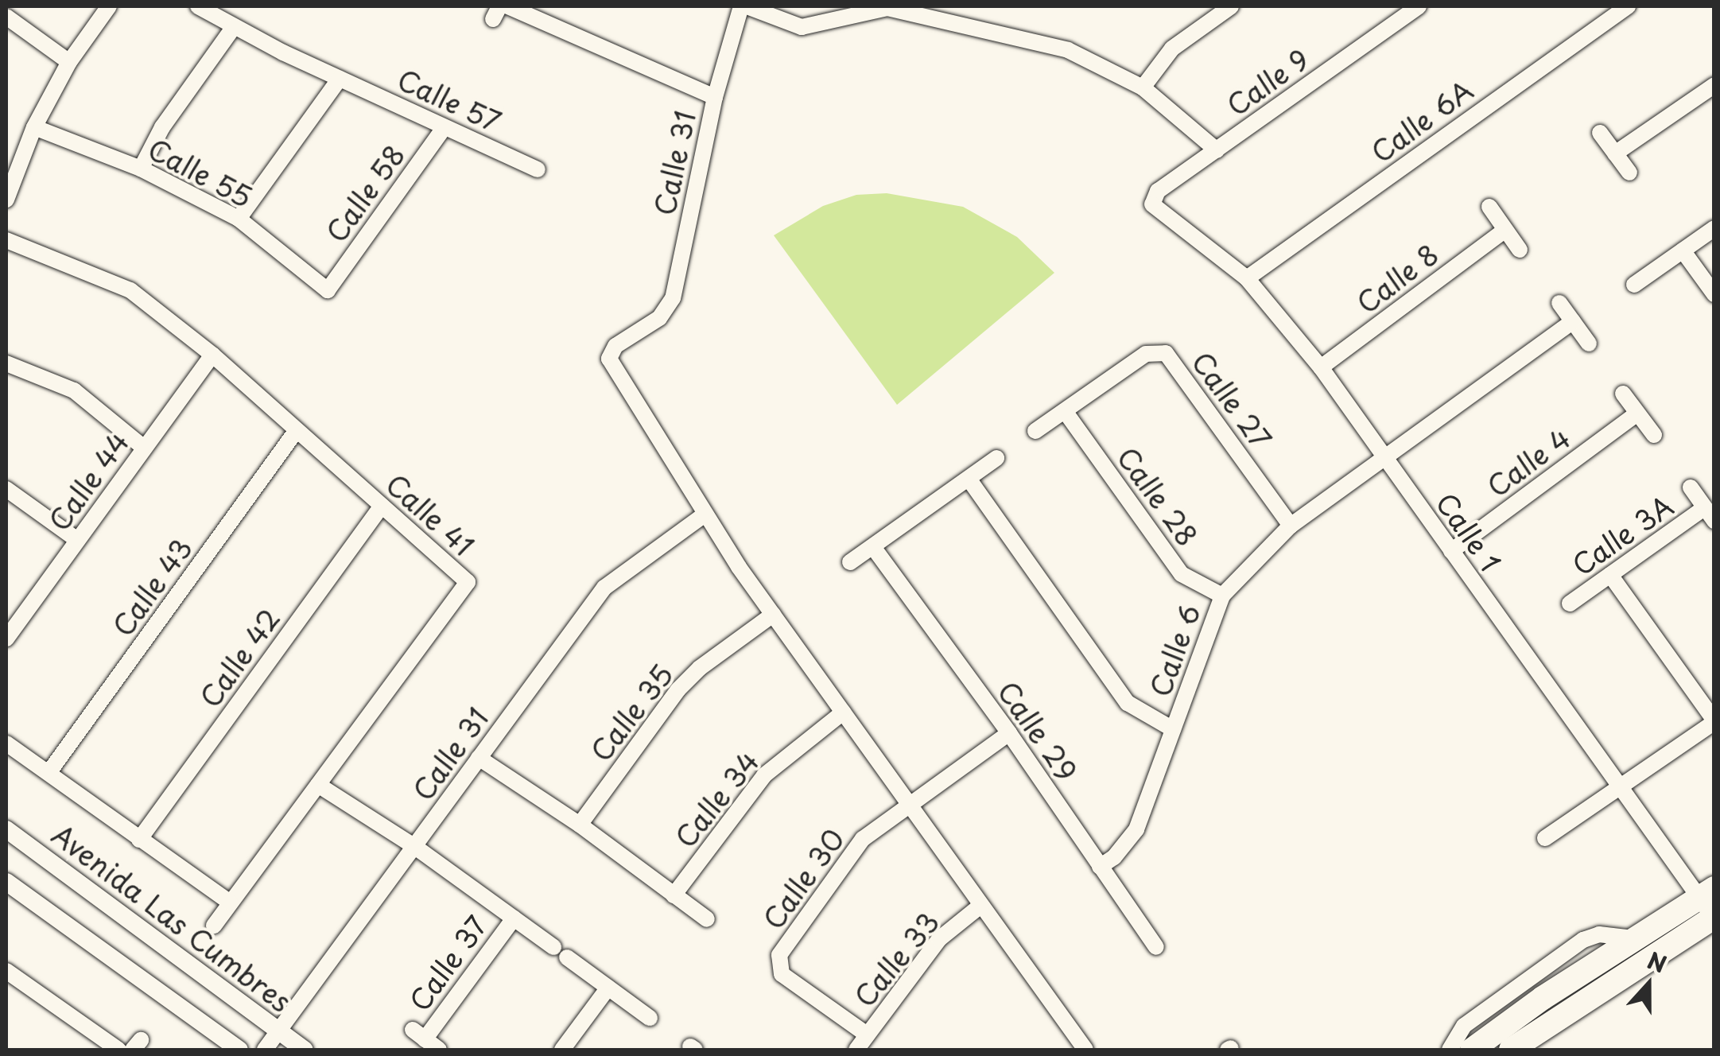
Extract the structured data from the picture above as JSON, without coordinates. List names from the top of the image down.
{
  "streets": {
    "street": [
      "Calle 9",
      "Calle 57",
      "Calle 6A",
      "Calle 31",
      "Calle 55",
      "Calle 58",
      "Calle 8",
      "Calle 27",
      "Calle 4",
      "Calle 44",
      "Calle 28",
      "Calle 41",
      "Calle 1",
      "Calle 3A",
      "Calle 43",
      "Calle 6",
      "Calle 42",
      "Calle 35",
      "Calle 29",
      "Calle 34",
      "Calle 30",
      "Avenida Las Cumbres",
      "Calle 33",
      "Calle 37"
    ]
  },
  "crossings": [
    ["Calle 9", "Calle 1"],
    ["Calle 57", "Calle 58"],
    ["Calle 6A", "Calle 1"],
    ["Calle 31", "Calle 35"],
    ["Calle 31", "Calle 34"],
    ["Calle 31", "Calle 30"],
    ["Calle 31", "Avenida Las Cumbres"],
    ["Calle 31", "Calle 33"],
    ["Calle 31", "Calle 37"],
    ["Calle 55", "Calle 58"],
    ["Calle 8", "Calle 1"],
    ["Calle 27", "Calle 28"],
    ["Calle 27", "Calle 6"],
    ["Calle 4", "Calle 1"],
    ["Calle 44", "Calle 41"],
    ["Calle 28", "Calle 6"],
    ["Calle 41", "Calle 43"],
    ["Calle 41", "Calle 42"],
    ["Calle 41", "Calle 37"],
    ["Calle 1", "Calle 6"],
    ["Calle 6", "Calle 29"],
    ["Calle 29", "Calle 30"],
    ["Calle 30", "Calle 33"]
  ],
  "north": "top"
}
